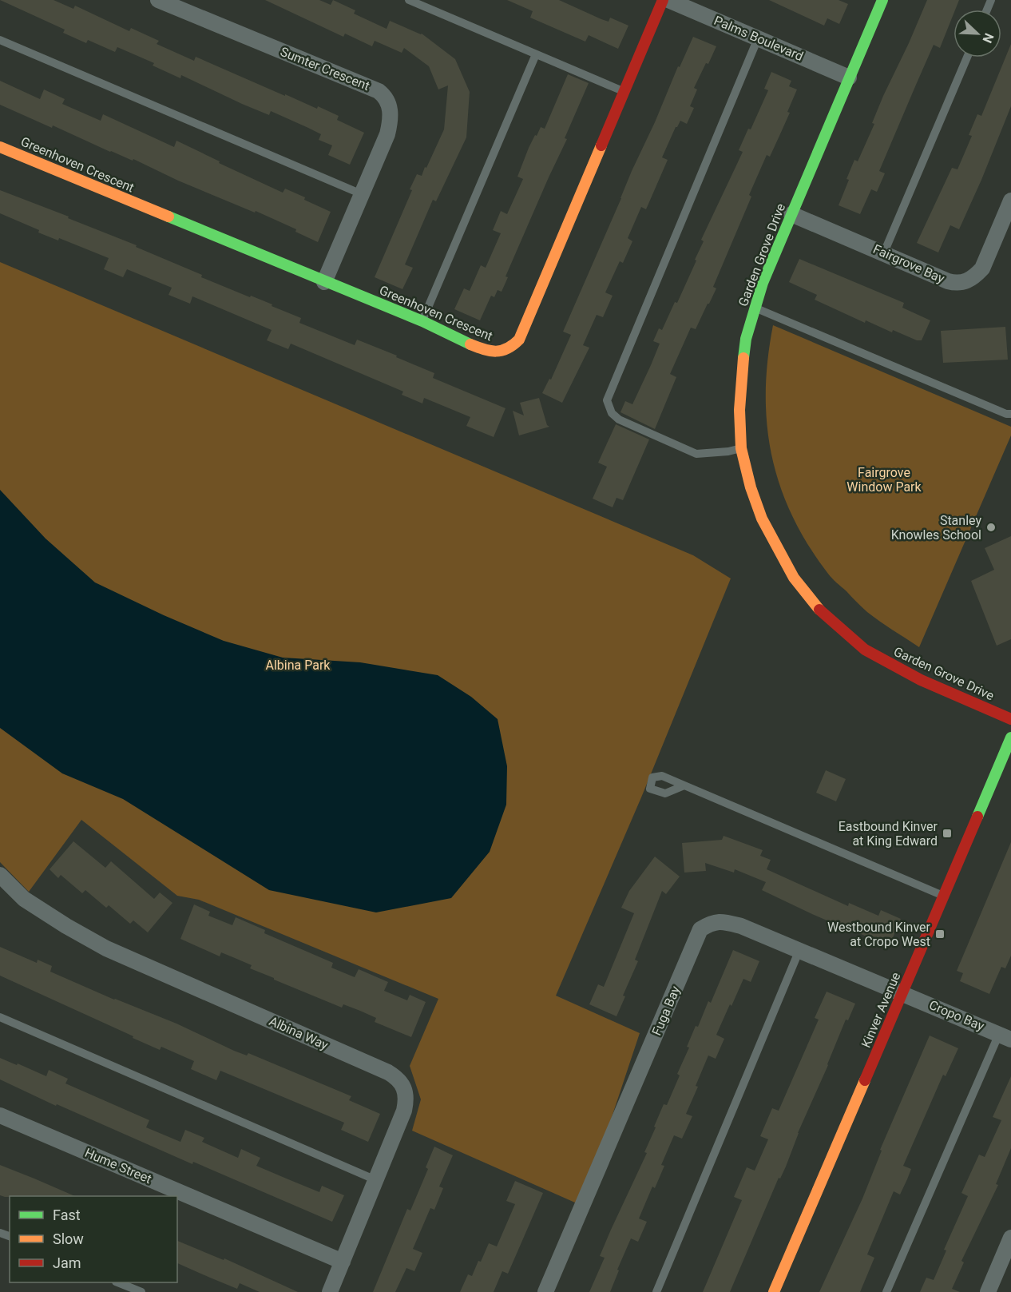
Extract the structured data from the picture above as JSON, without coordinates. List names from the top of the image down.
{
  "streets": {
    "street": [
      "Palms Boulevard",
      "Sumter Crescent",
      "Greenhoven Crescent",
      "Garden Grove Drive",
      "Fairgrove Bay",
      "Kinver Avenue",
      "Fuga Bay",
      "Cropo Bay",
      "Albina Way",
      "Hume Street"
    ]
  },
  "crossings": [
    ["Palms Boulevard", "Garden Grove Drive"],
    ["Sumter Crescent", "Greenhoven Crescent"],
    ["Garden Grove Drive", "Fairgrove Bay"],
    ["Kinver Avenue", "Fuga Bay"],
    ["Kinver Avenue", "Cropo Bay"],
    ["Fuga Bay", "Cropo Bay"],
    ["Albina Way", "Hume Street"]
  ],
  "parks": ["Fairgrove Window Park", "Albina Park"],
  "places": {
    "other": ["Stanley Knowles School"],
    "transit": ["Eastbound Kinver at King Edward", "Westbound Kinver at Cropo West"]
  },
  "legend": ["Fast", "Slow", "Jam"],
  "north": "bottom right"
}
